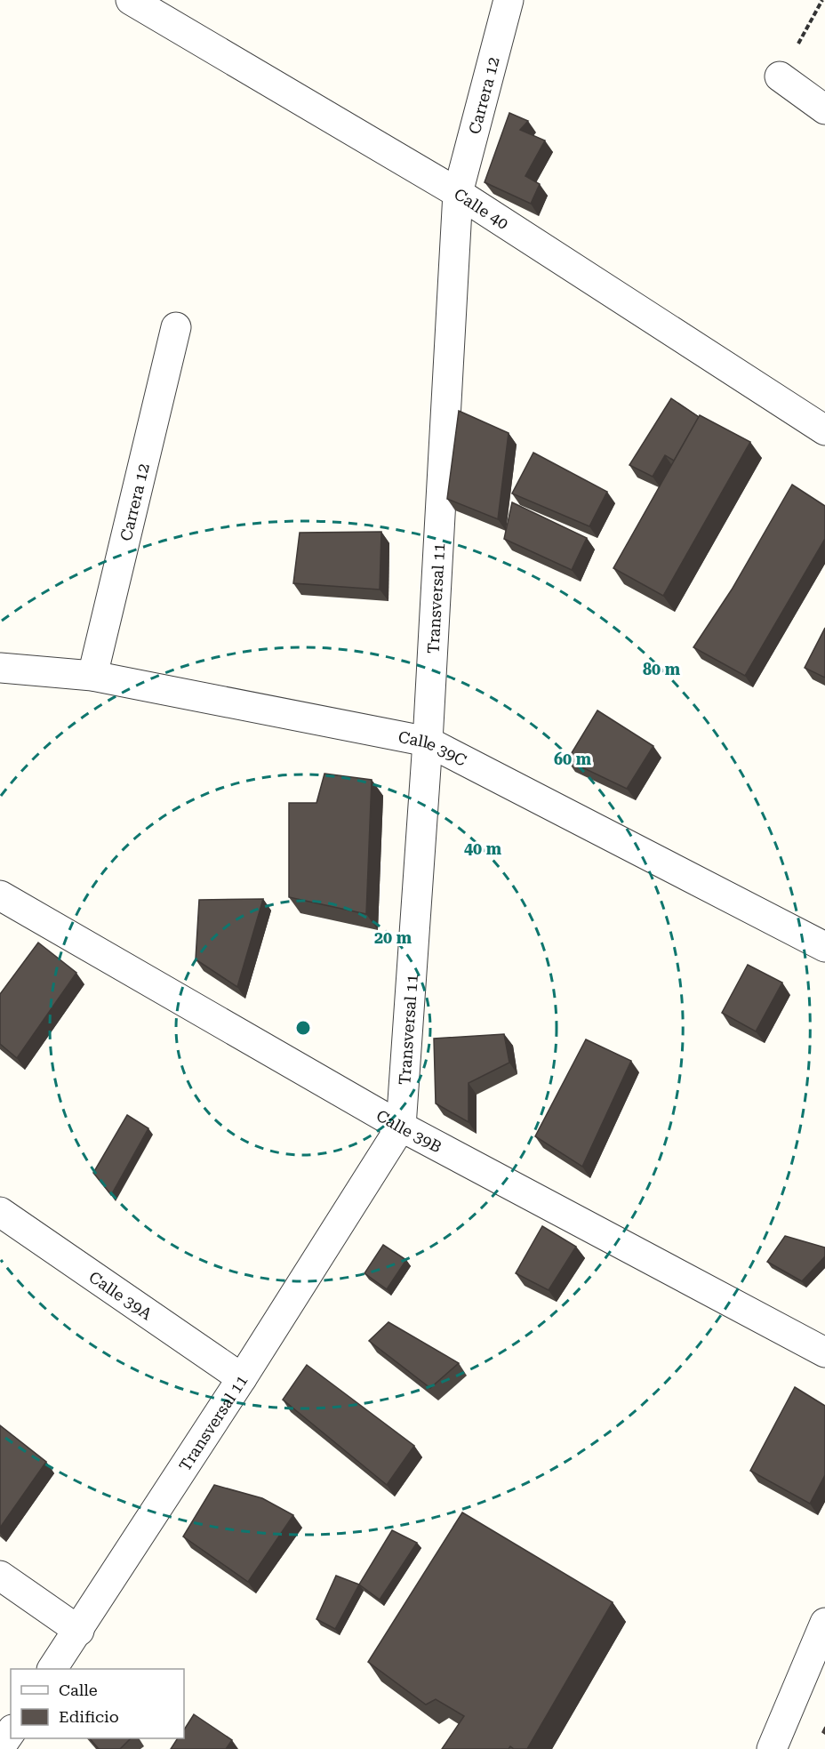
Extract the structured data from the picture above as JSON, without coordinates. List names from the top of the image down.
{
  "streets": {
    "street": [
      "Carrera 12",
      "Calle 40",
      "Transversal 11",
      "Calle 39C",
      "Calle 39B",
      "Calle 39A"
    ]
  },
  "crossings": [
    ["Carrera 12", "Calle 40"],
    ["Carrera 12", "Transversal 11"],
    ["Carrera 12", "Calle 39C"],
    ["Calle 40", "Transversal 11"],
    ["Transversal 11", "Calle 39C"],
    ["Transversal 11", "Calle 39B"],
    ["Transversal 11", "Calle 39A"]
  ],
  "legend": ["Calle", "Edificio"],
  "rings": [
    "80 m",
    "60 m",
    "40 m",
    "20 m"
  ]
}
